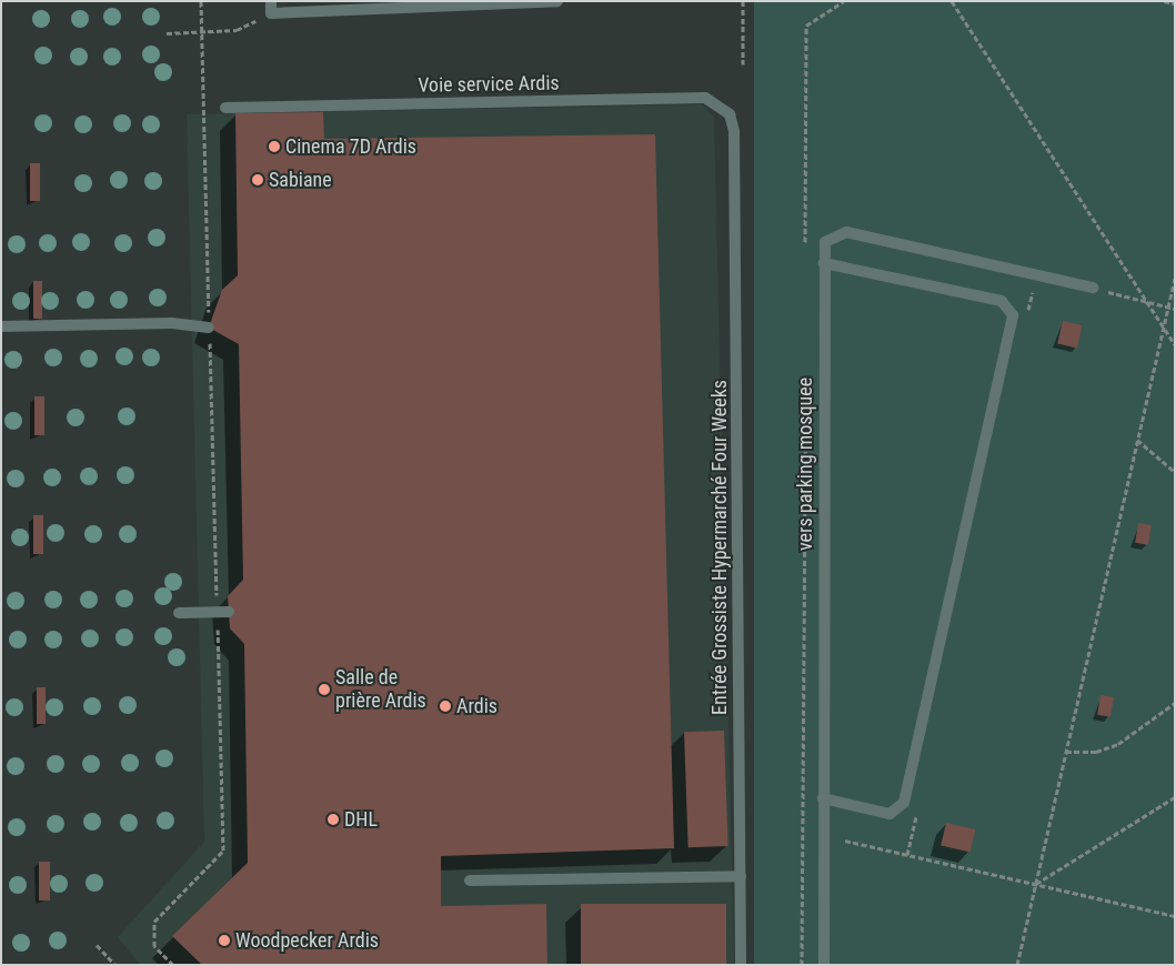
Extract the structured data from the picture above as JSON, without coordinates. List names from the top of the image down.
{
  "streets": {
    "street": ["Voie service Ardis", "vers parking mosquee", "Entrée Grossiste Hypermarché Four Weeks"]
  },
  "crossings": [
    ["Voie service Ardis", "Entrée Grossiste Hypermarché Four Weeks"]
  ],
  "places": [
    "Cinema 7D Ardis",
    "Sabiane",
    "Salle de prière Ardis",
    "Ardis",
    "DHL",
    "Woodpecker Ardis"
  ]
}
